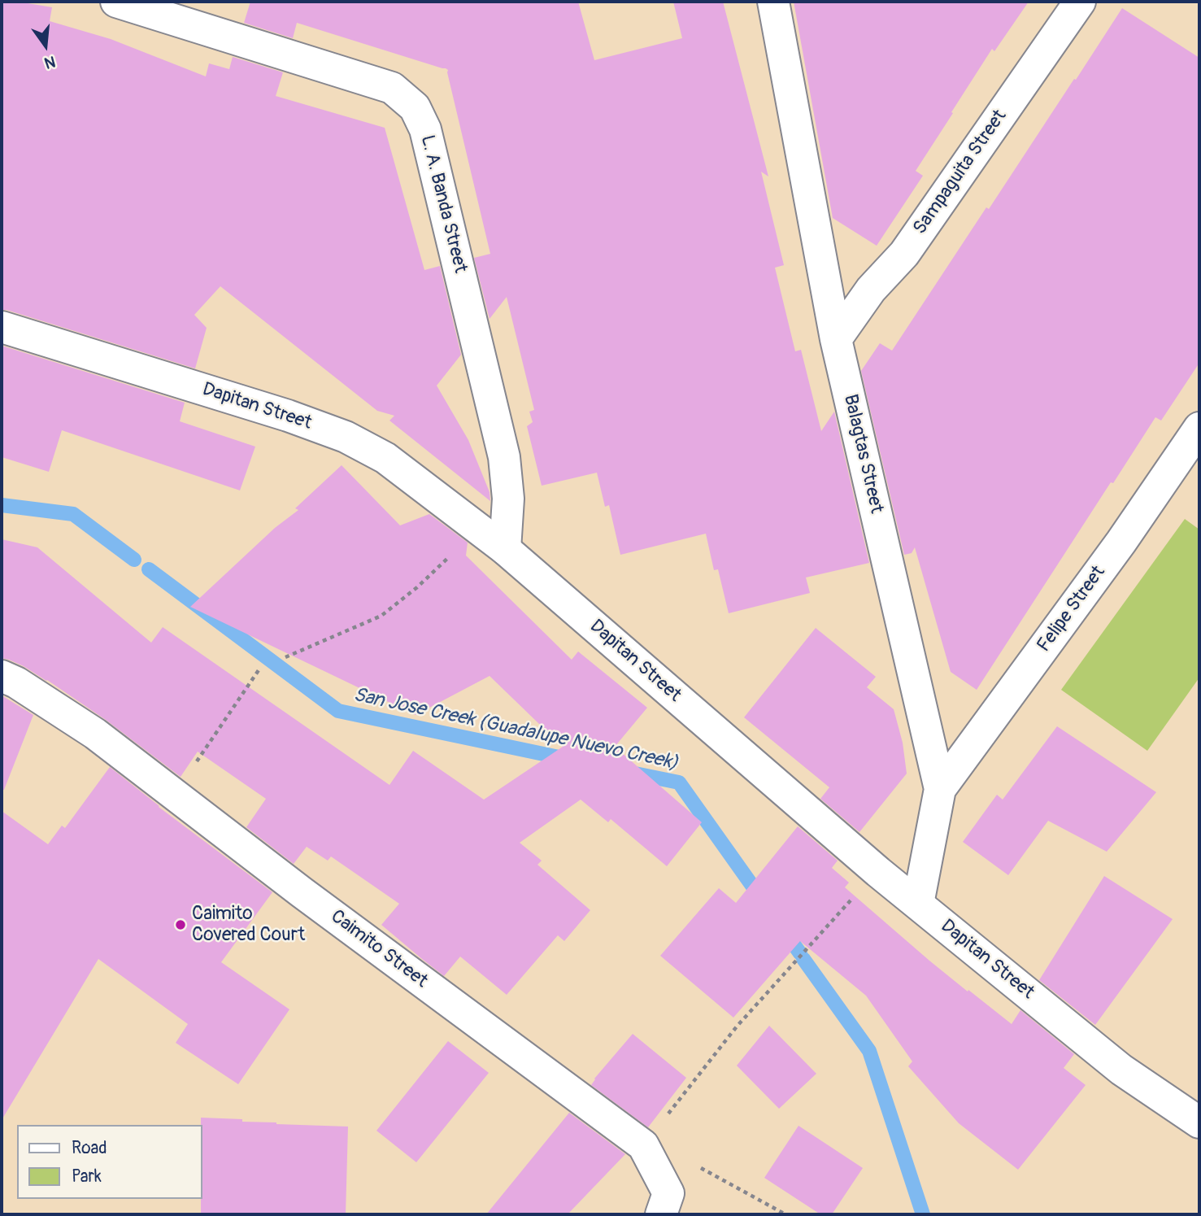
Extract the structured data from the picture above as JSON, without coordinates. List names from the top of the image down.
{
  "streets": {
    "street": [
      "Sampaguita Street",
      "L. A. Banda Street",
      "Dapitan Street",
      "Balagtas Street",
      "Felipe Street",
      "Caimito Street"
    ]
  },
  "crossings": [
    ["Sampaguita Street", "Balagtas Street"],
    ["L. A. Banda Street", "Dapitan Street"],
    ["Dapitan Street", "Balagtas Street"],
    ["Balagtas Street", "Felipe Street"]
  ],
  "water": ["San Jose Creek (Guadalupe Nuevo Creek)"],
  "places": ["Caimito Covered Court"],
  "legend": ["Road", "Park"],
  "north": "bottom"
}
